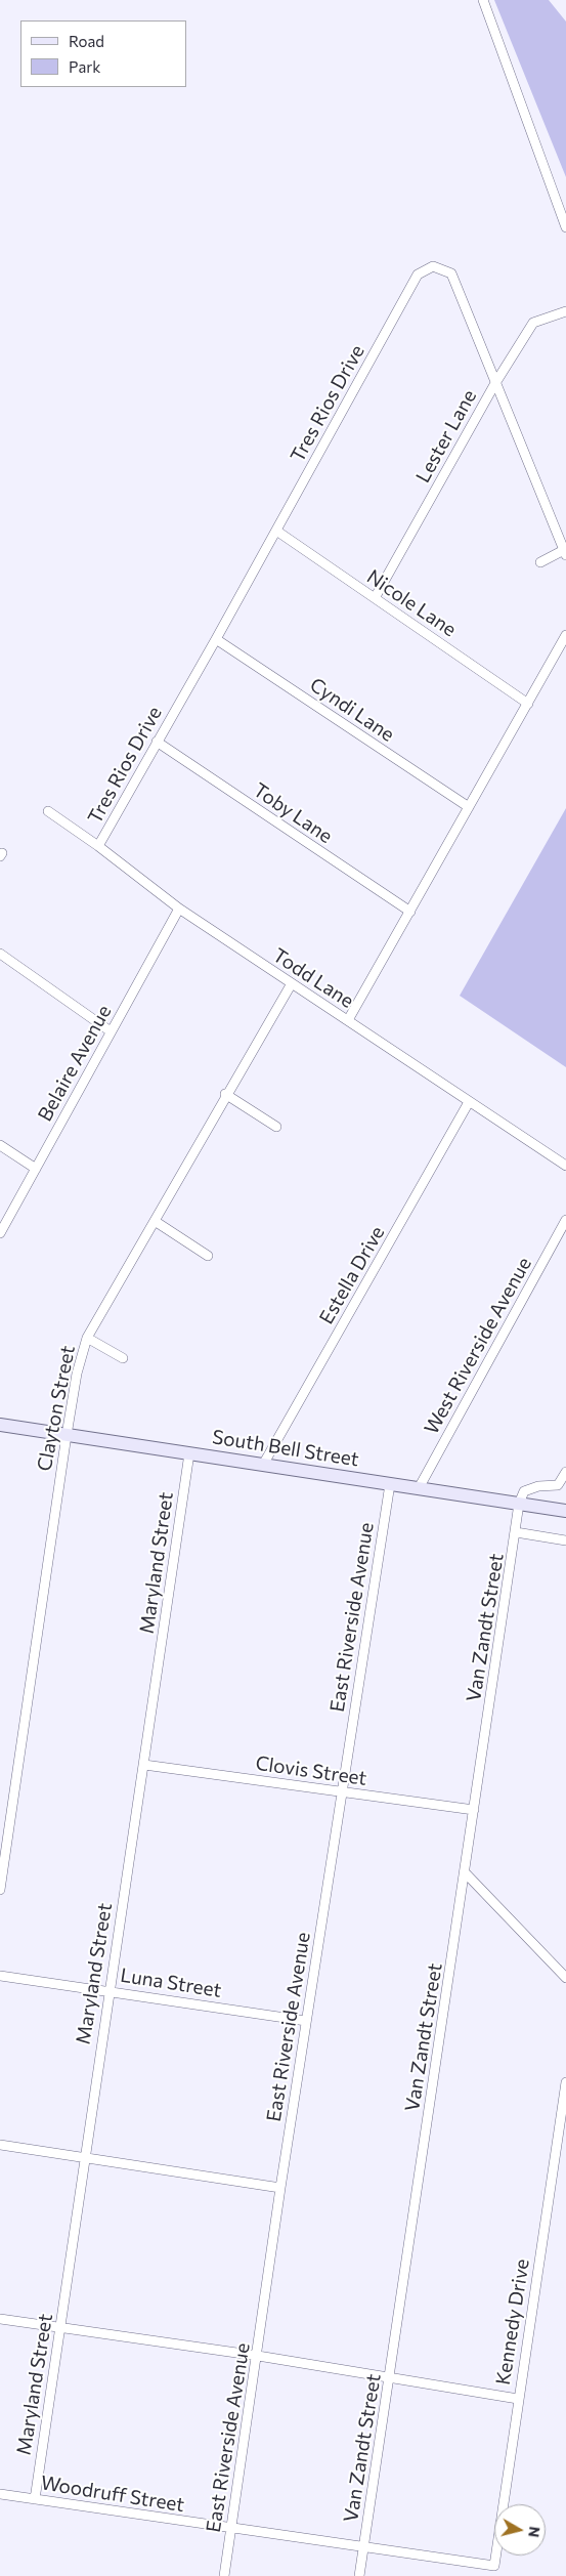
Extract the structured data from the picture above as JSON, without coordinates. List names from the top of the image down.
{
  "streets": {
    "main road": ["South Bell Street"],
    "street": [
      "Tres Rios Drive",
      "Lester Lane",
      "Nicole Lane",
      "Cyndi Lane",
      "Toby Lane",
      "Todd Lane",
      "Belaire Avenue",
      "Estella Drive",
      "West Riverside Avenue",
      "Clayton Street",
      "Maryland Street",
      "East Riverside Avenue",
      "Van Zandt Street",
      "Clovis Street",
      "Luna Street",
      "Kennedy Drive",
      "Woodruff Street"
    ]
  },
  "crossings": [
    ["Tres Rios Drive", "Lester Lane"],
    ["Tres Rios Drive", "Nicole Lane"],
    ["Tres Rios Drive", "Cyndi Lane"],
    ["Tres Rios Drive", "Toby Lane"],
    ["Tres Rios Drive", "Todd Lane"],
    ["Lester Lane", "Nicole Lane"],
    ["Todd Lane", "Belaire Avenue"],
    ["Todd Lane", "Estella Drive"],
    ["Todd Lane", "Clayton Street"],
    ["Estella Drive", "South Bell Street"],
    ["West Riverside Avenue", "South Bell Street"],
    ["Clayton Street", "South Bell Street"],
    ["South Bell Street", "Maryland Street"],
    ["South Bell Street", "East Riverside Avenue"],
    ["South Bell Street", "Van Zandt Street"],
    ["Maryland Street", "Clovis Street"],
    ["Maryland Street", "Luna Street"],
    ["Maryland Street", "Woodruff Street"],
    ["East Riverside Avenue", "Clovis Street"],
    ["East Riverside Avenue", "Luna Street"],
    ["East Riverside Avenue", "Woodruff Street"],
    ["Van Zandt Street", "Clovis Street"],
    ["Van Zandt Street", "Woodruff Street"],
    ["Kennedy Drive", "Woodruff Street"]
  ],
  "legend": ["Road", "Park"],
  "north": "right"
}
